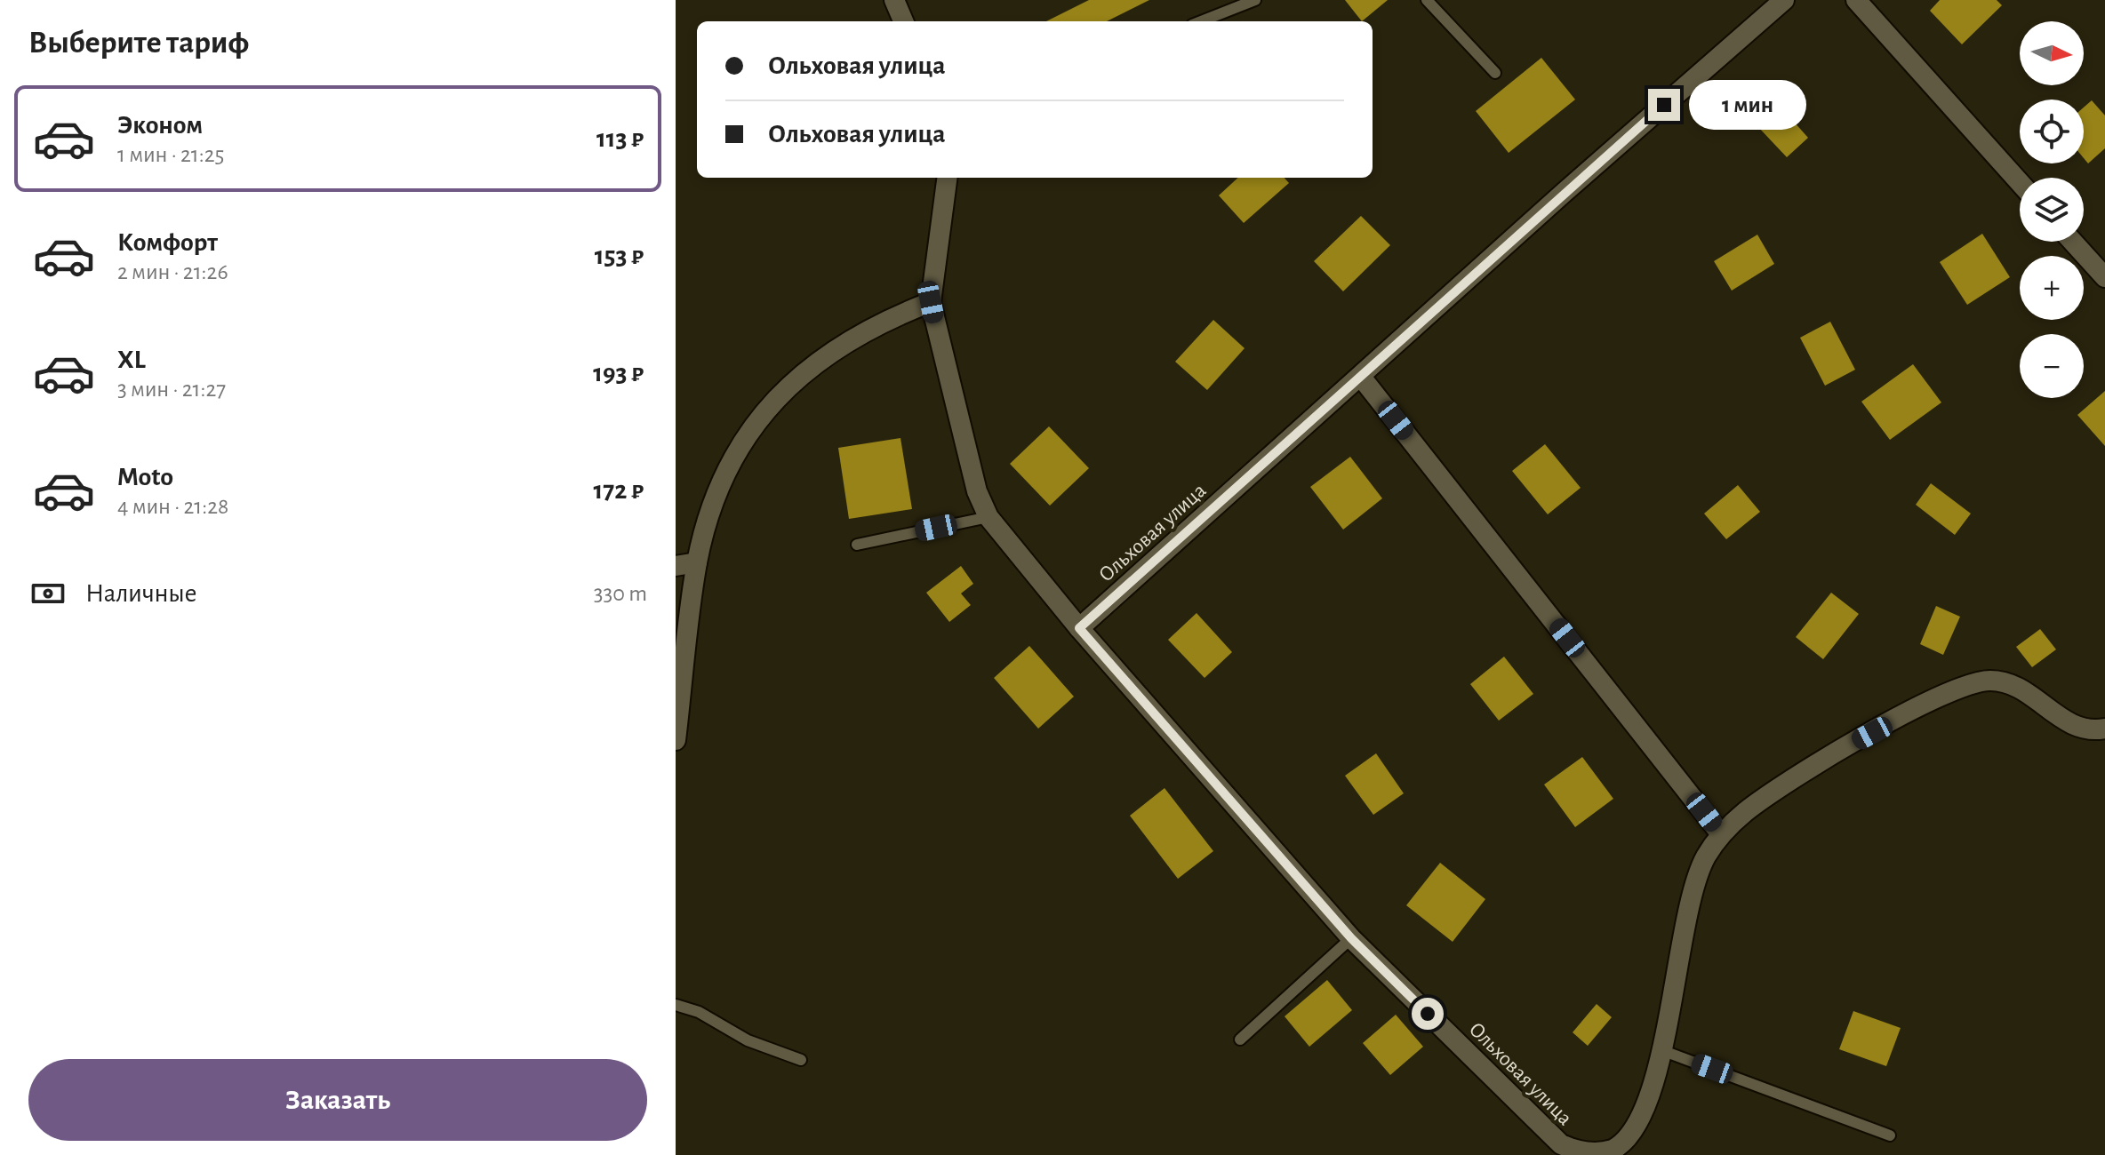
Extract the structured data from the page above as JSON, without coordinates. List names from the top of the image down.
{
  "streets": {
    "street": ["Ольховая улица"]
  },
  "north": "right",
  "page": {
    "heading": "Выберите тариф",
    "map_buttons": ["+", "−"],
    "banner": ["Ольховая улица", "Ольховая улица"],
    "bubble": "1 мин",
    "list": [
      {
        "name": "Эконом",
        "note": "1 мин · 21:25",
        "value": "113 ₽"
      },
      {
        "name": "Комфорт",
        "note": "2 мин · 21:26",
        "value": "153 ₽"
      },
      {
        "name": "XL",
        "note": "3 мин · 21:27",
        "value": "193 ₽"
      },
      {
        "name": "Moto",
        "note": "4 мин · 21:28",
        "value": "172 ₽"
      }
    ],
    "pay": ["Наличные", "330 m"],
    "buttons": "Заказать"
  }
}
